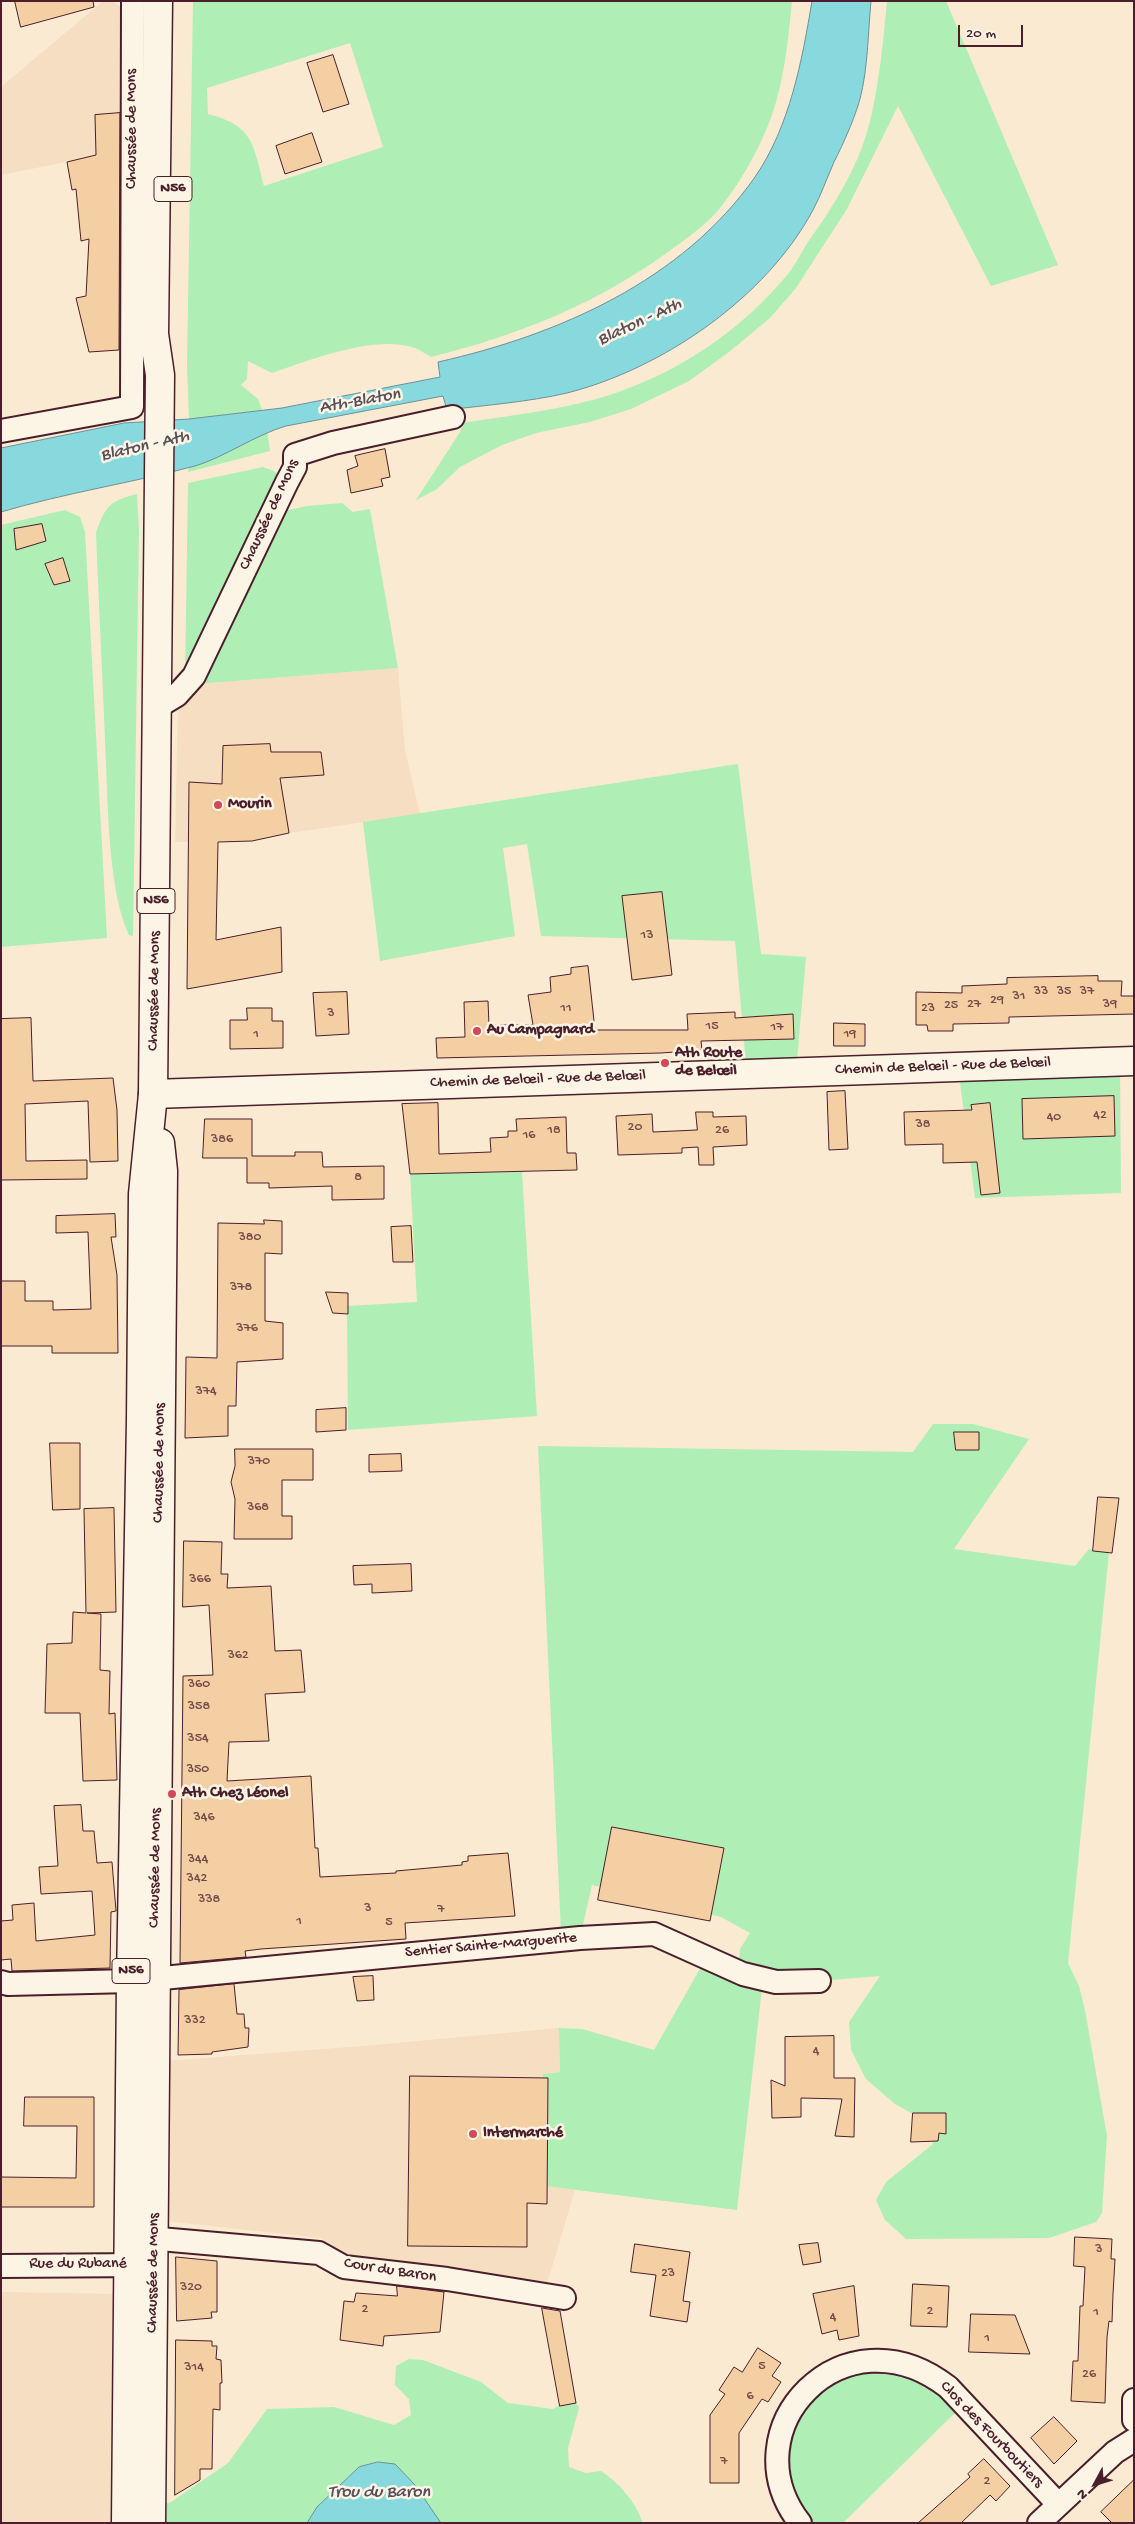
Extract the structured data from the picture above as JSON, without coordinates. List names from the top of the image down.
{
  "streets": {
    "main road": ["Chaussée de Mons", "N56", "Chemin de Belœil - Rue de Belœil"],
    "street": [
      "Sentier Sainte-Marguerite",
      "Rue du Rubané",
      "Cour du Baron",
      "Clos des Fourboutiers"
    ]
  },
  "crossings": [
    ["Chaussée de Mons", "Chemin de Belœil - Rue de Belœil"],
    ["Chaussée de Mons", "Sentier Sainte-Marguerite"],
    ["Chaussée de Mons", "Rue du Rubané"],
    ["Chaussée de Mons", "Cour du Baron"]
  ],
  "water": ["Blaton - Ath", "Ath-Blaton", "Trou du Baron"],
  "places": [
    "Mourin",
    "Au Campagnard",
    "Ath Route de Belœil",
    "Ath Chez Léonel",
    "Intermarché"
  ],
  "house_numbers": [
    "13",
    "33",
    "35",
    "37",
    "31",
    "29",
    "27",
    "39",
    "25",
    "11",
    "23",
    "3",
    "15",
    "17",
    "1",
    "19",
    "42",
    "40",
    "38",
    "20",
    "18",
    "26",
    "16",
    "386",
    "8",
    "380",
    "378",
    "376",
    "374",
    "370",
    "368",
    "366",
    "362",
    "360",
    "358",
    "354",
    "350",
    "346",
    "344",
    "342",
    "338",
    "3",
    "7",
    "1",
    "5",
    "332",
    "4",
    "3",
    "23",
    "320",
    "2",
    "2",
    "1",
    "4",
    "1",
    "5",
    "314",
    "26",
    "6",
    "7",
    "2"
  ],
  "scale_bar": "20 m",
  "north": "bottom left"
}
